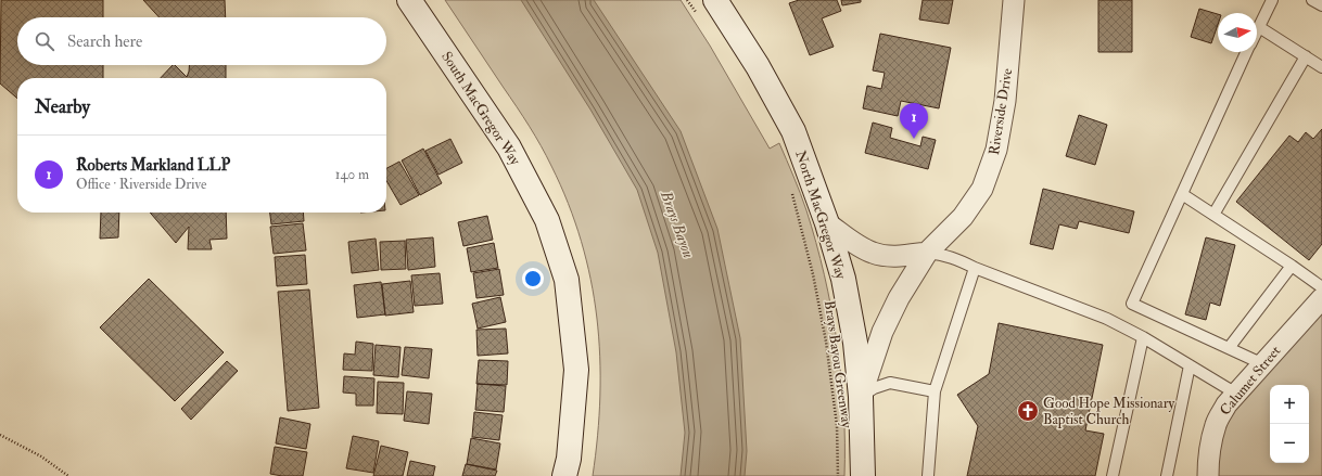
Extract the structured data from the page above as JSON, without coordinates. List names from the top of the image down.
{
  "streets": {
    "main road": ["South MacGregor Way", "North MacGregor Way"],
    "street": ["Riverside Drive", "Calumet Street"],
    "path": ["Brays Bayou Greenway"]
  },
  "crossings": [
    ["Riverside Drive", "North MacGregor Way"]
  ],
  "water": ["Brays Bayou"],
  "places": {
    "church": ["Good Hope Missionary Baptist Church"]
  },
  "north": "right",
  "page": {
    "search": "Search here",
    "heading": "Nearby",
    "pins": "1",
    "list": [
      {
        "mark": "1",
        "name": "Roberts Markland LLP",
        "note": "Office · Riverside Drive",
        "value": "140 m"
      }
    ],
    "map_buttons": ["+", "−"]
  }
}
